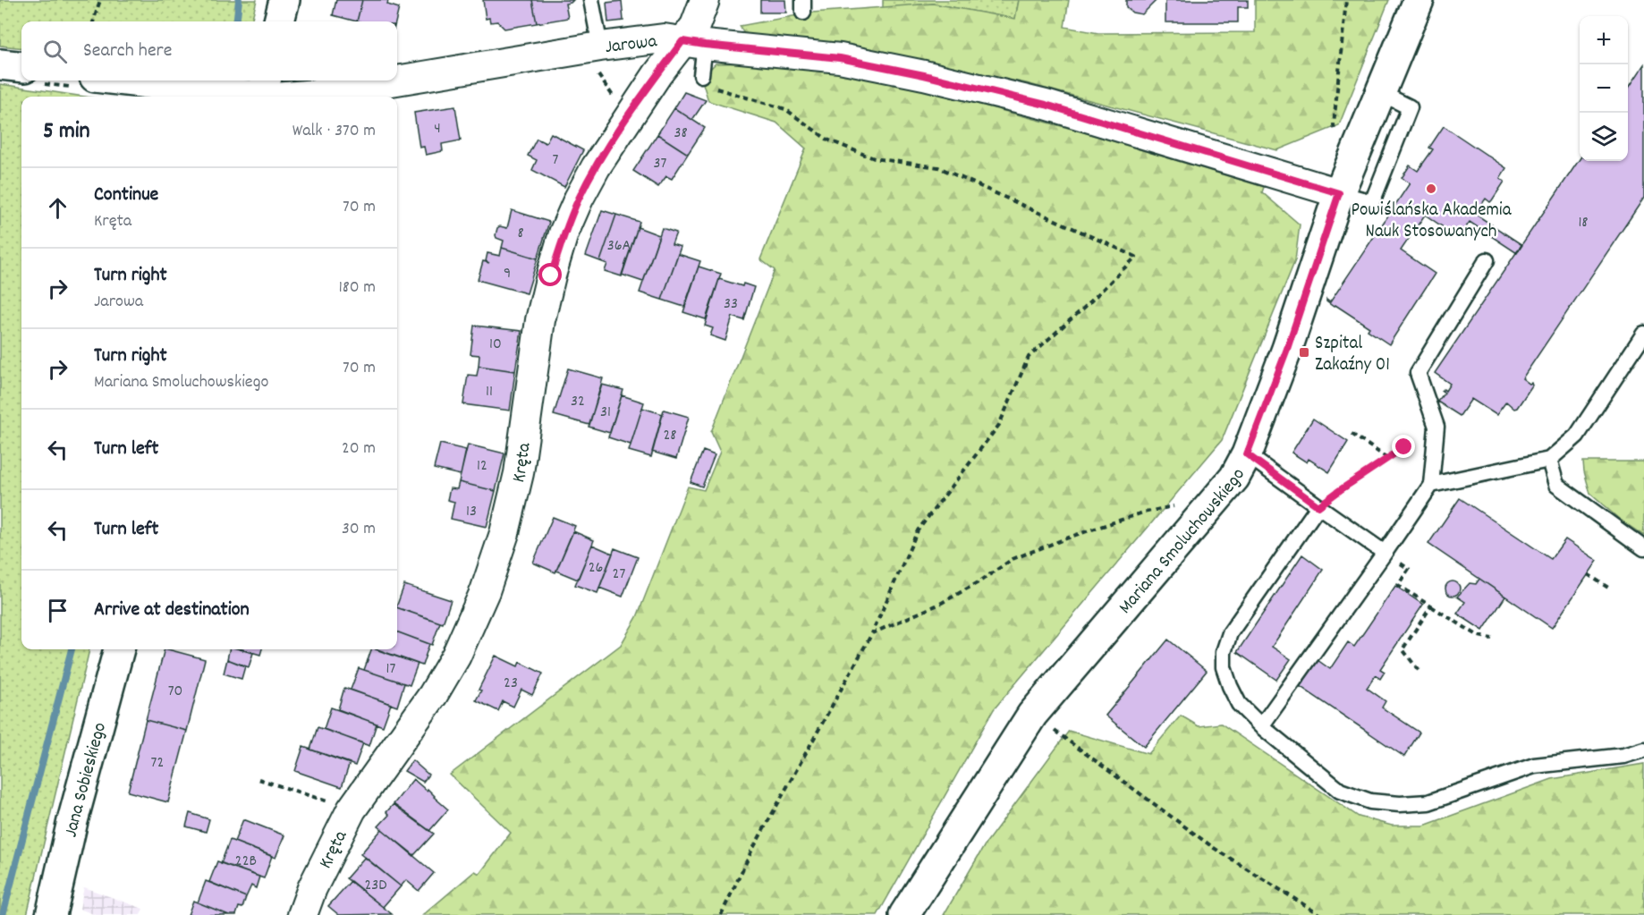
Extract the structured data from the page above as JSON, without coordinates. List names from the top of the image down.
{
  "streets": {
    "street": [
      "Jarowa",
      "Kręta",
      "Mariana Smoluchowskiego",
      "Jana Sobieskiego"
    ]
  },
  "crossings": [
    ["Jarowa", "Kręta"],
    ["Jarowa", "Mariana Smoluchowskiego"]
  ],
  "places": {
    "other": ["Powiślańska Akademia Nauk Stosowanych"],
    "transit": ["Szpital Zakaźny 01"]
  },
  "house_numbers": [
    "4",
    "38",
    "7",
    "37",
    "18",
    "8",
    "36A",
    "9",
    "33",
    "10",
    "11",
    "32",
    "31",
    "28",
    "12",
    "13",
    "26",
    "27",
    "17",
    "23",
    "70",
    "72",
    "22B",
    "23D"
  ],
  "page": {
    "map_buttons": ["+", "−"],
    "search": "Search here",
    "heading": ["5 min", "Walk · 370 m"],
    "list": [
      ["Continue", "Kręta", "70 m"],
      ["Turn right", "Jarowa", "180 m"],
      ["Turn right", "Mariana Smoluchowskiego", "70 m"],
      ["Turn left", "20 m"],
      ["Turn left", "30 m"],
      "Arrive at destination"
    ]
  }
}
